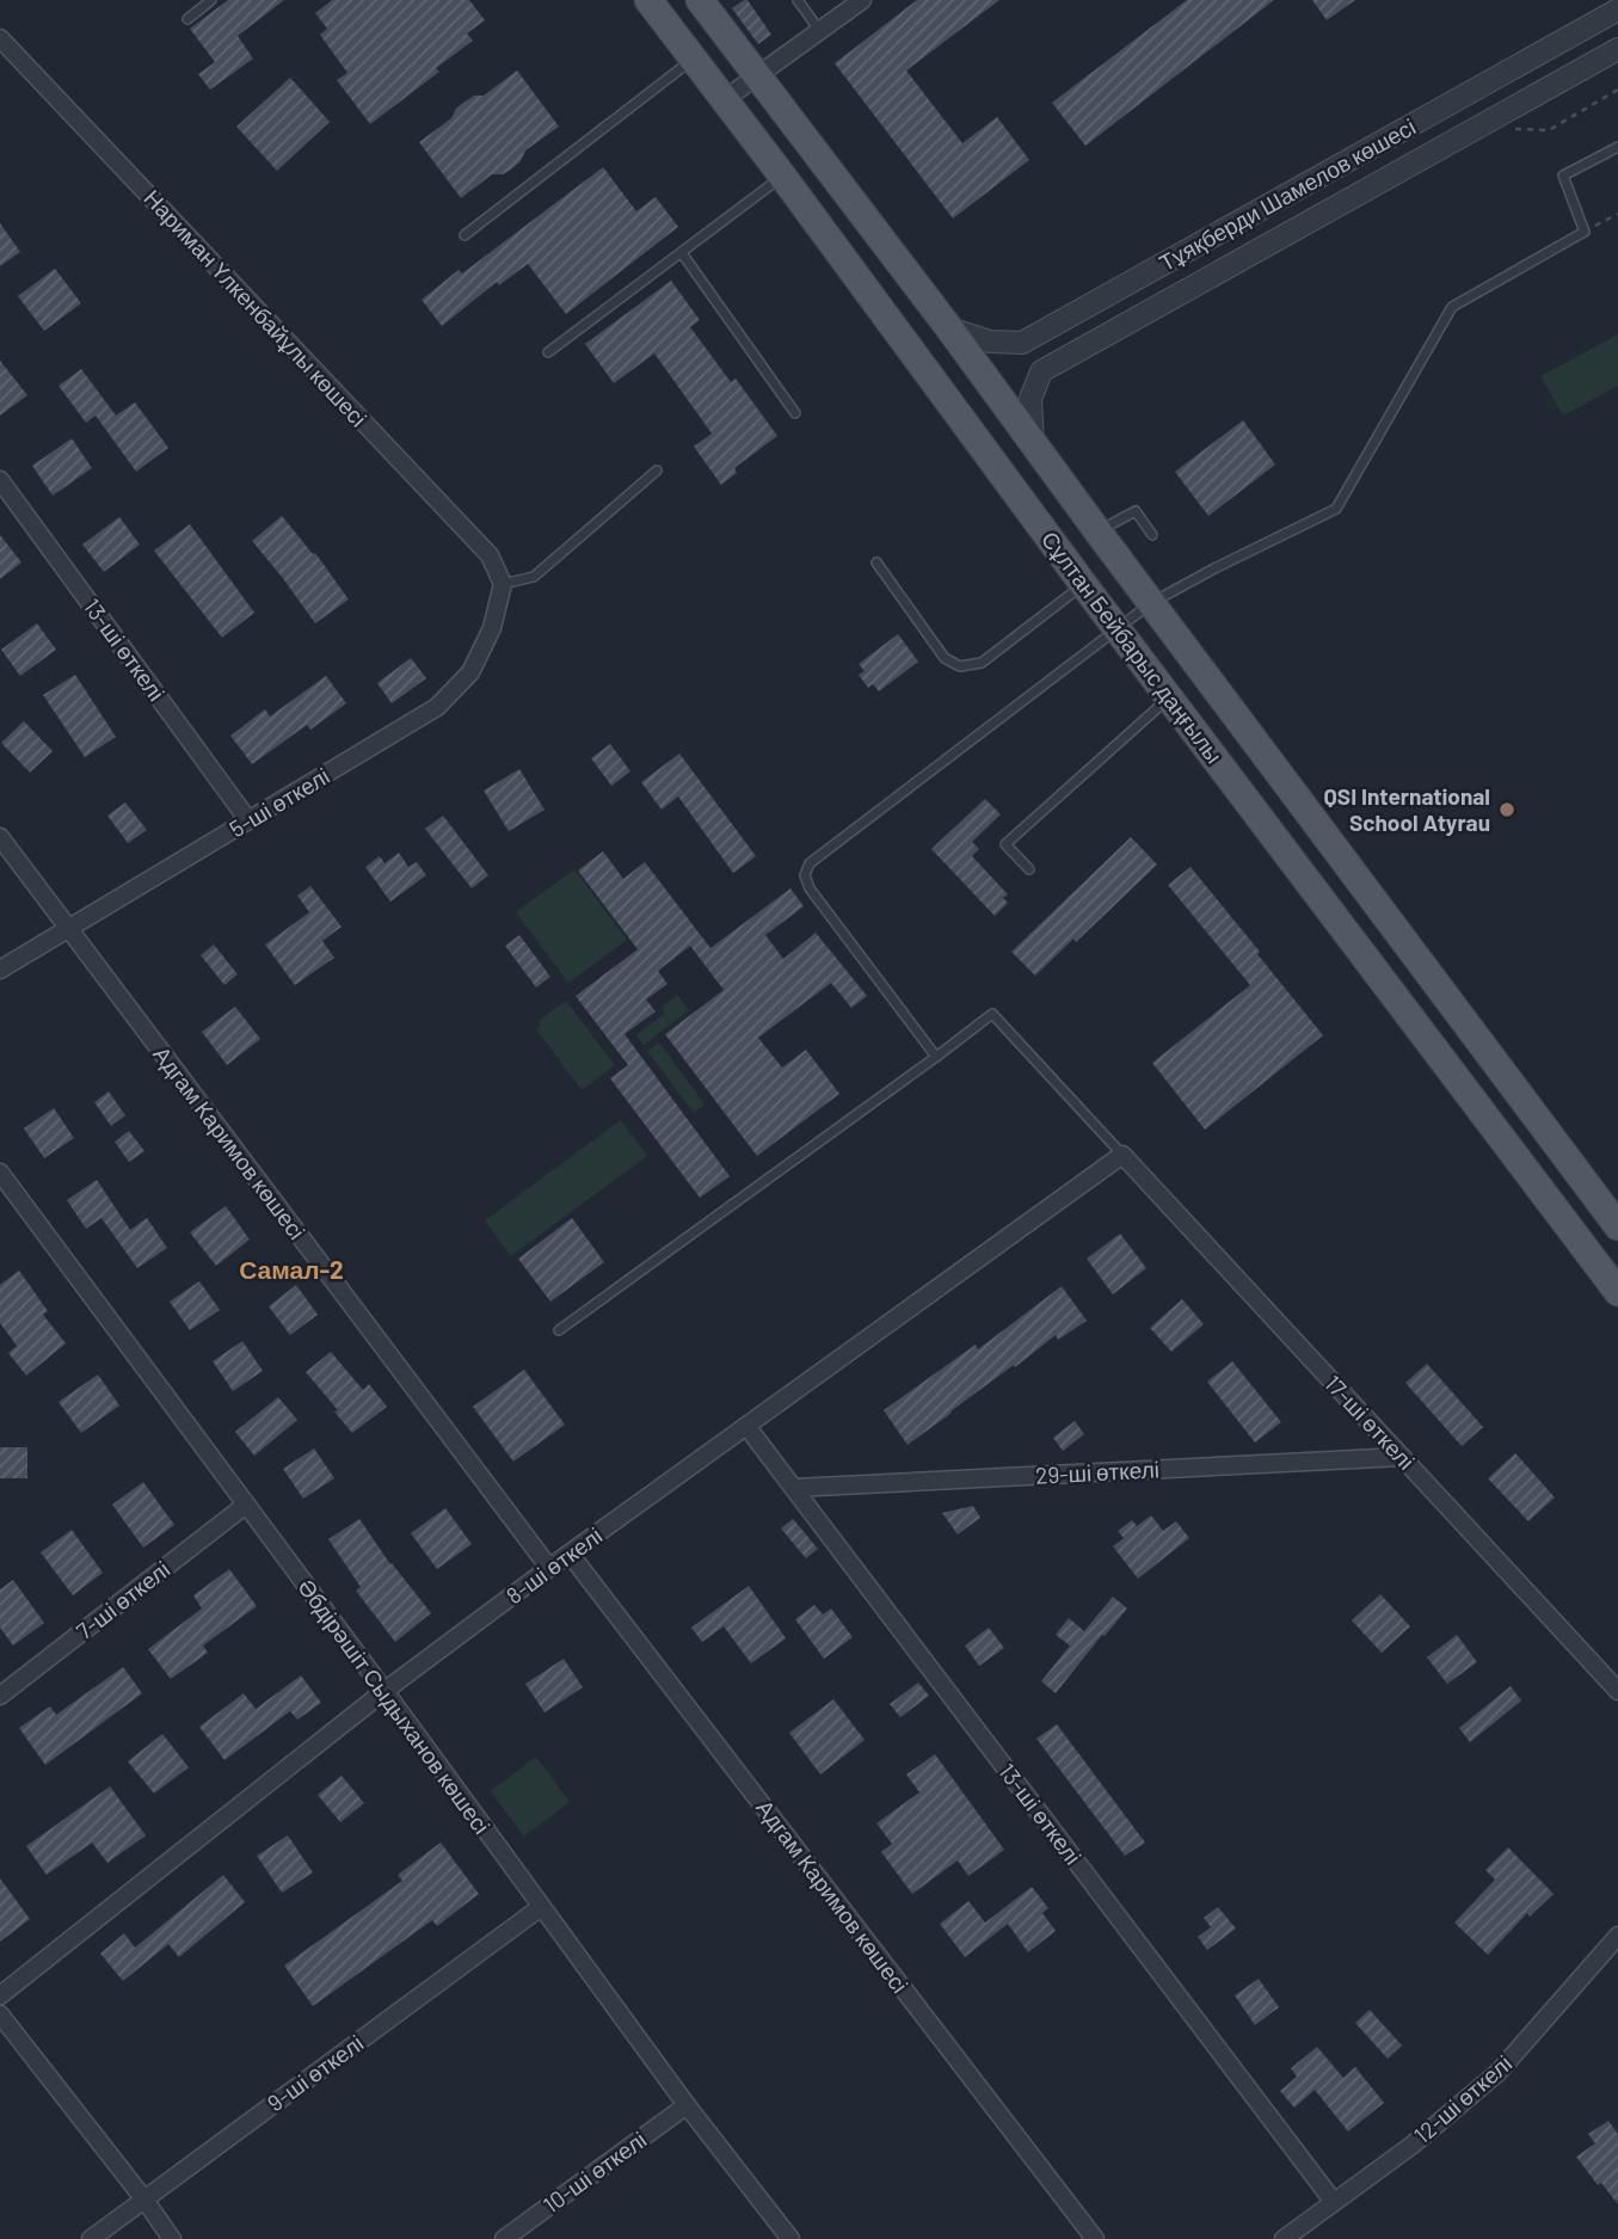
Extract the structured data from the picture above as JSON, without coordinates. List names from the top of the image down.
{
  "streets": {
    "main road": ["Сұлтан Бейбарыс даңғылы"],
    "street": [
      "Тұяқберди Шамелов көшесі",
      "Нариман Үлкенбайұлы көшесі",
      "13-ші өткелі",
      "5-ші өткелі",
      "Адгам Каримов көшесі",
      "17-ші өткелі",
      "29-ші өткелі",
      "8-ші өткелі",
      "7-ші өткелі",
      "Әбдірәшіт Сыдыханов көшесі",
      "9-ші өткелі",
      "12-ші өткелі",
      "10-ші өткелі"
    ]
  },
  "crossings": [
    ["Тұяқберди Шамелов көшесі", "Сұлтан Бейбарыс даңғылы"],
    ["Нариман Үлкенбайұлы көшесі", "5-ші өткелі"],
    ["13-ші өткелі", "5-ші өткелі"],
    ["13-ші өткелі", "29-ші өткелі"],
    ["13-ші өткелі", "8-ші өткелі"],
    ["13-ші өткелі", "12-ші өткелі"],
    ["5-ші өткелі", "Адгам Каримов көшесі"],
    ["Адгам Каримов көшесі", "8-ші өткелі"],
    ["17-ші өткелі", "29-ші өткелі"],
    ["17-ші өткелі", "8-ші өткелі"],
    ["8-ші өткелі", "Әбдірәшіт Сыдыханов көшесі"],
    ["7-ші өткелі", "Әбдірәшіт Сыдыханов көшесі"],
    ["Әбдірәшіт Сыдыханов көшесі", "9-ші өткелі"],
    ["Әбдірәшіт Сыдыханов көшесі", "10-ші өткелі"]
  ],
  "districts": ["Самал-2"],
  "places": ["QSI International School Atyrau"]
}
